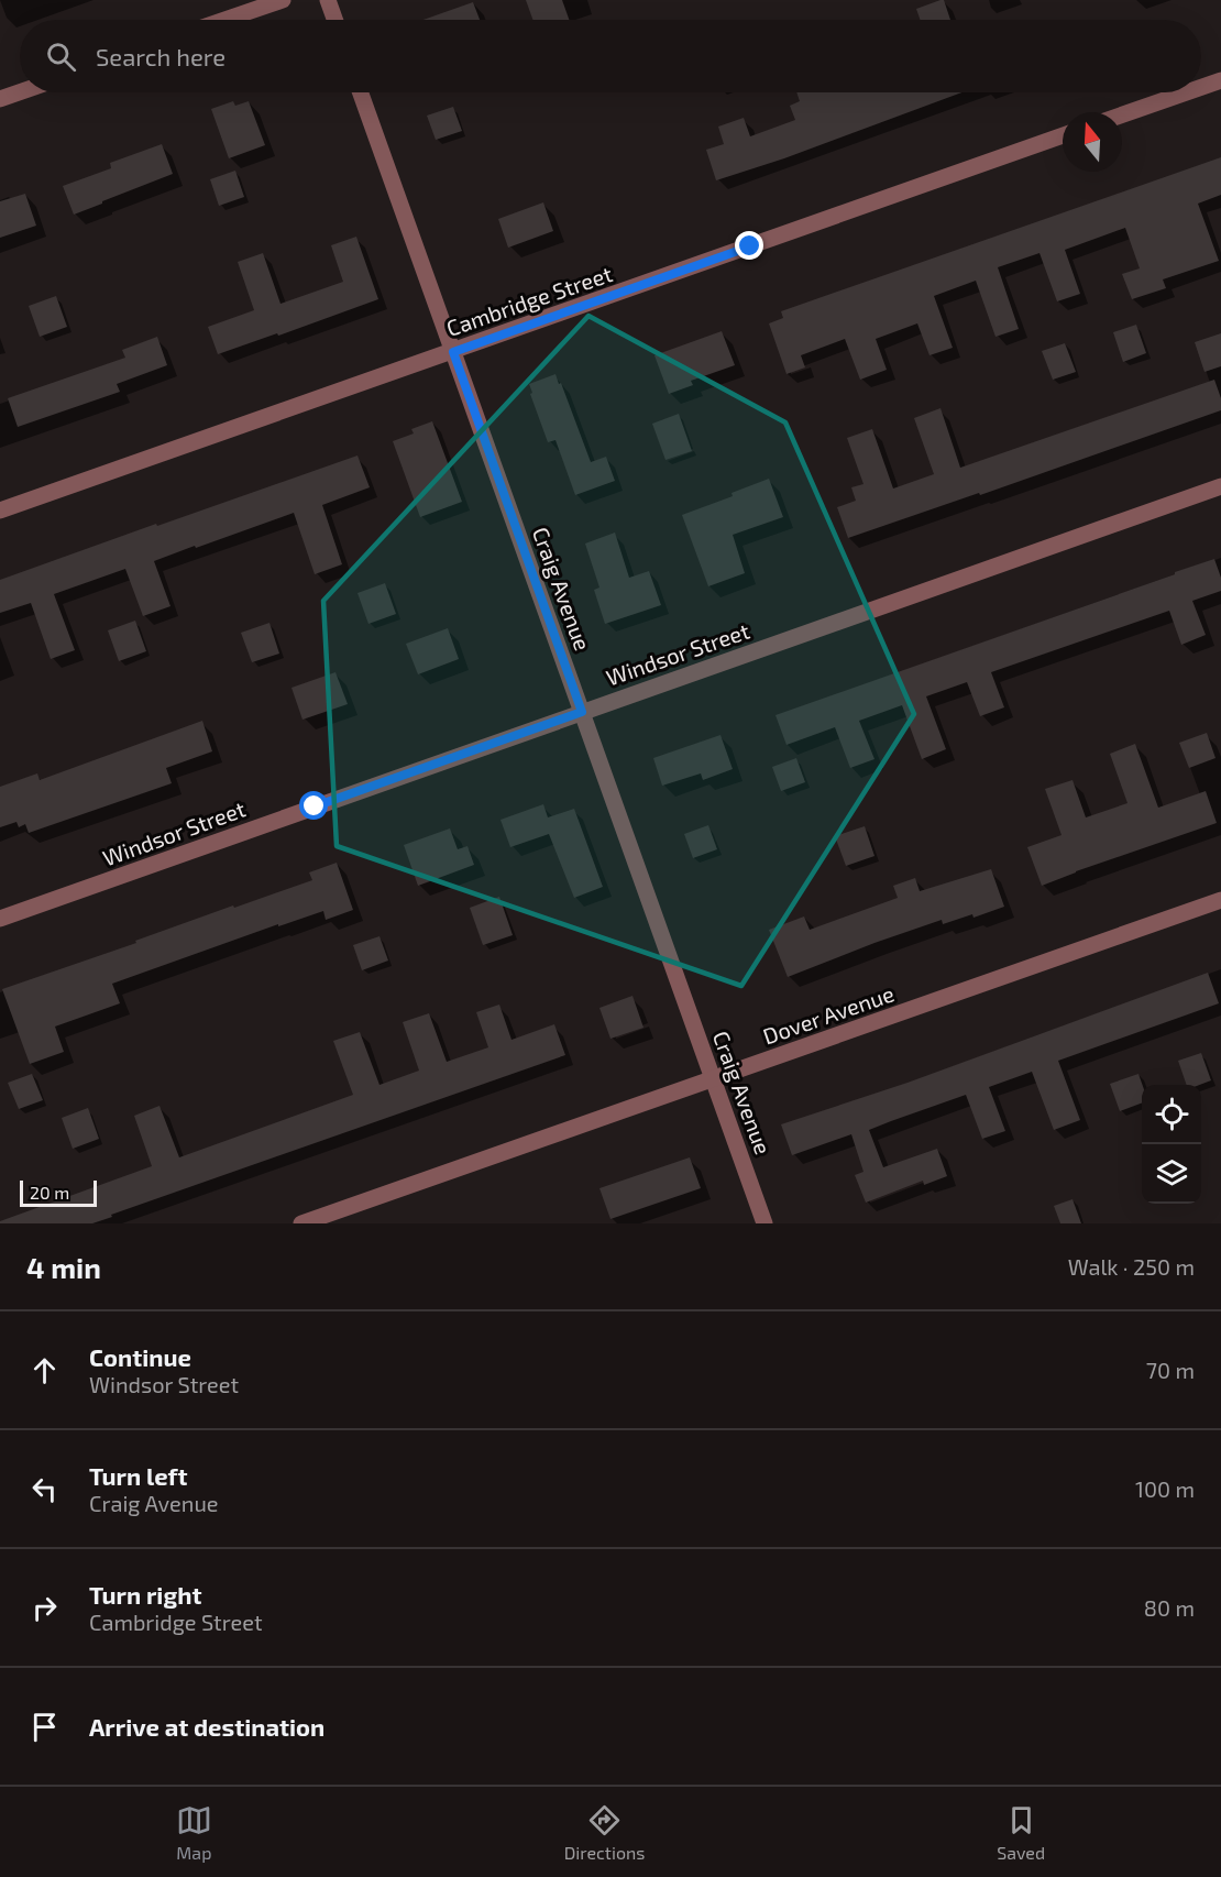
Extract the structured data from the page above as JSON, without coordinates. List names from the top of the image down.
{
  "streets": {
    "street": [
      "Cambridge Street",
      "Craig Avenue",
      "Windsor Street",
      "Dover Avenue"
    ]
  },
  "crossings": [
    ["Cambridge Street", "Craig Avenue"],
    ["Craig Avenue", "Windsor Street"],
    ["Craig Avenue", "Dover Avenue"]
  ],
  "scale_bar": "20 m",
  "north": "top",
  "page": {
    "search": "Search here",
    "scale": "20 m",
    "heading": ["4 min", "Walk · 250 m"],
    "list": [
      ["Continue", "Windsor Street", "70 m"],
      ["Turn left", "Craig Avenue", "100 m"],
      ["Turn right", "Cambridge Street", "80 m"],
      "Arrive at destination"
    ],
    "nav": ["Map", "Directions", "Saved"]
  }
}
